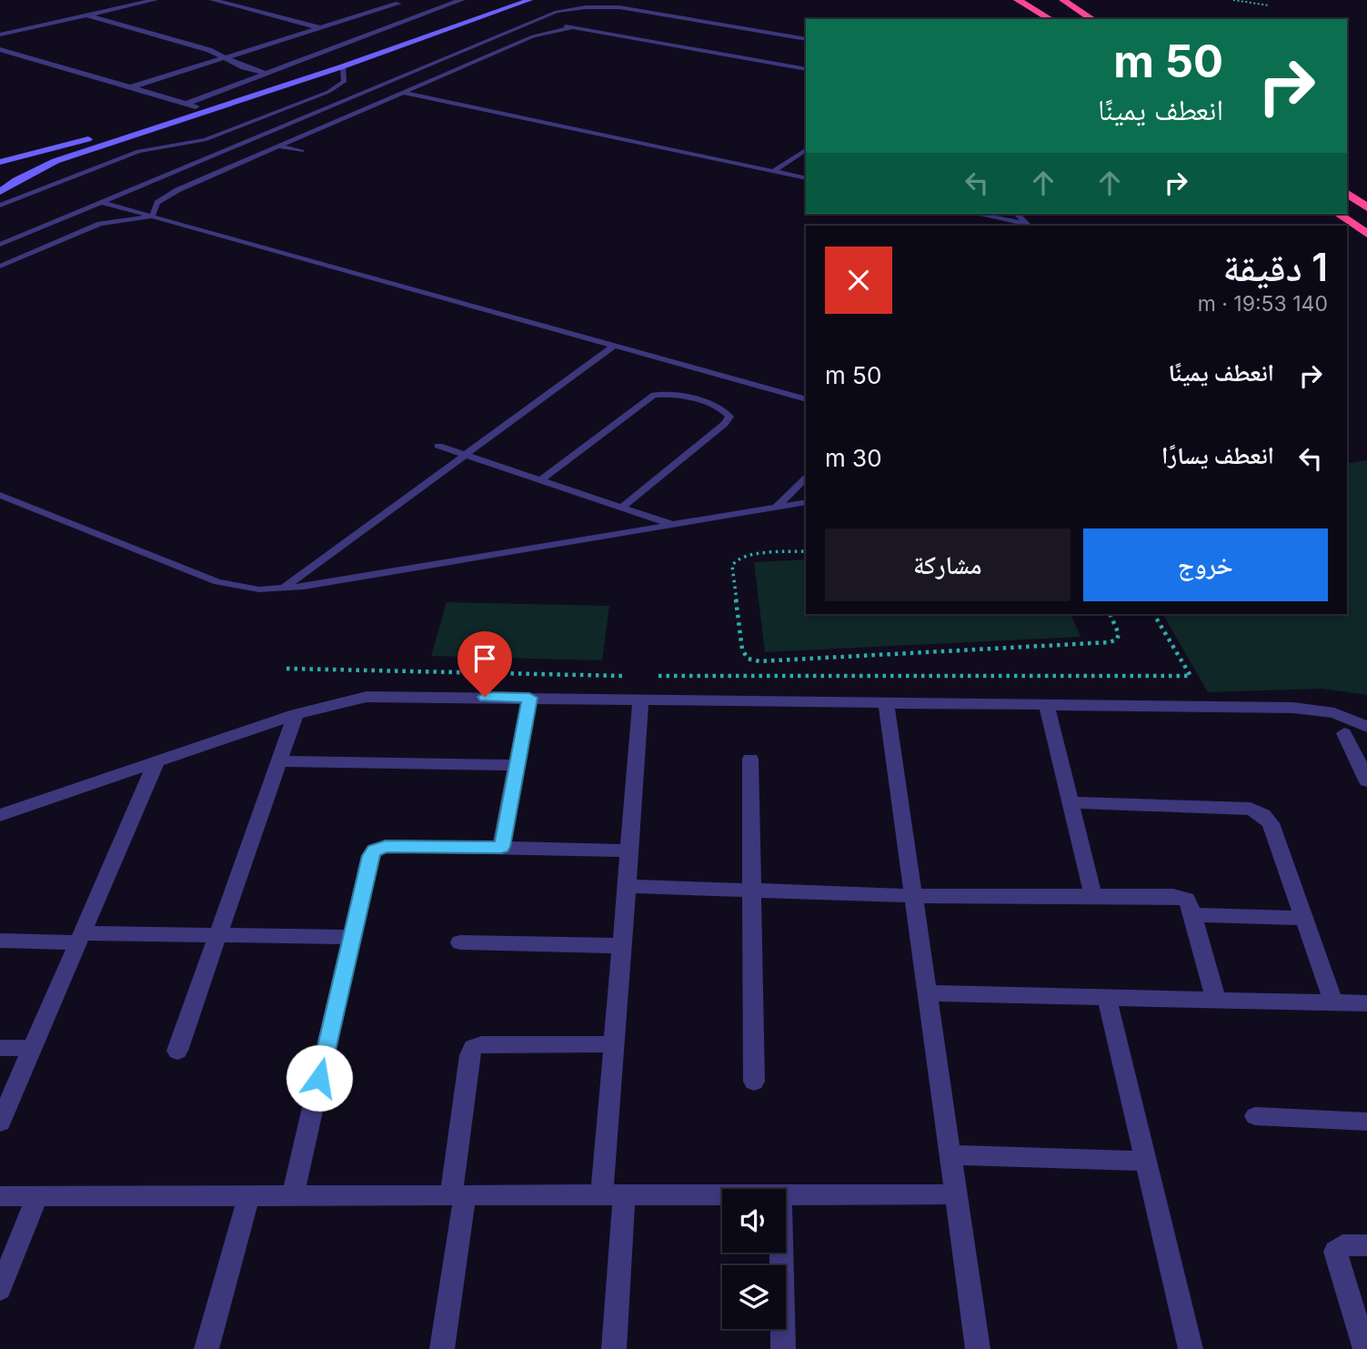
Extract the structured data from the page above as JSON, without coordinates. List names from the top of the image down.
{
  "page": {
    "turn": ["50 m", "انعطف يمينًا"],
    "heading": ["1 دقيقة", "140 m · 19:53"],
    "list": [
      {
        "name": "انعطف يمينًا",
        "value": "50 m"
      },
      {
        "name": "انعطف يسارًا",
        "value": "30 m"
      }
    ],
    "buttons": ["خروج", "مشاركة"]
  }
}
